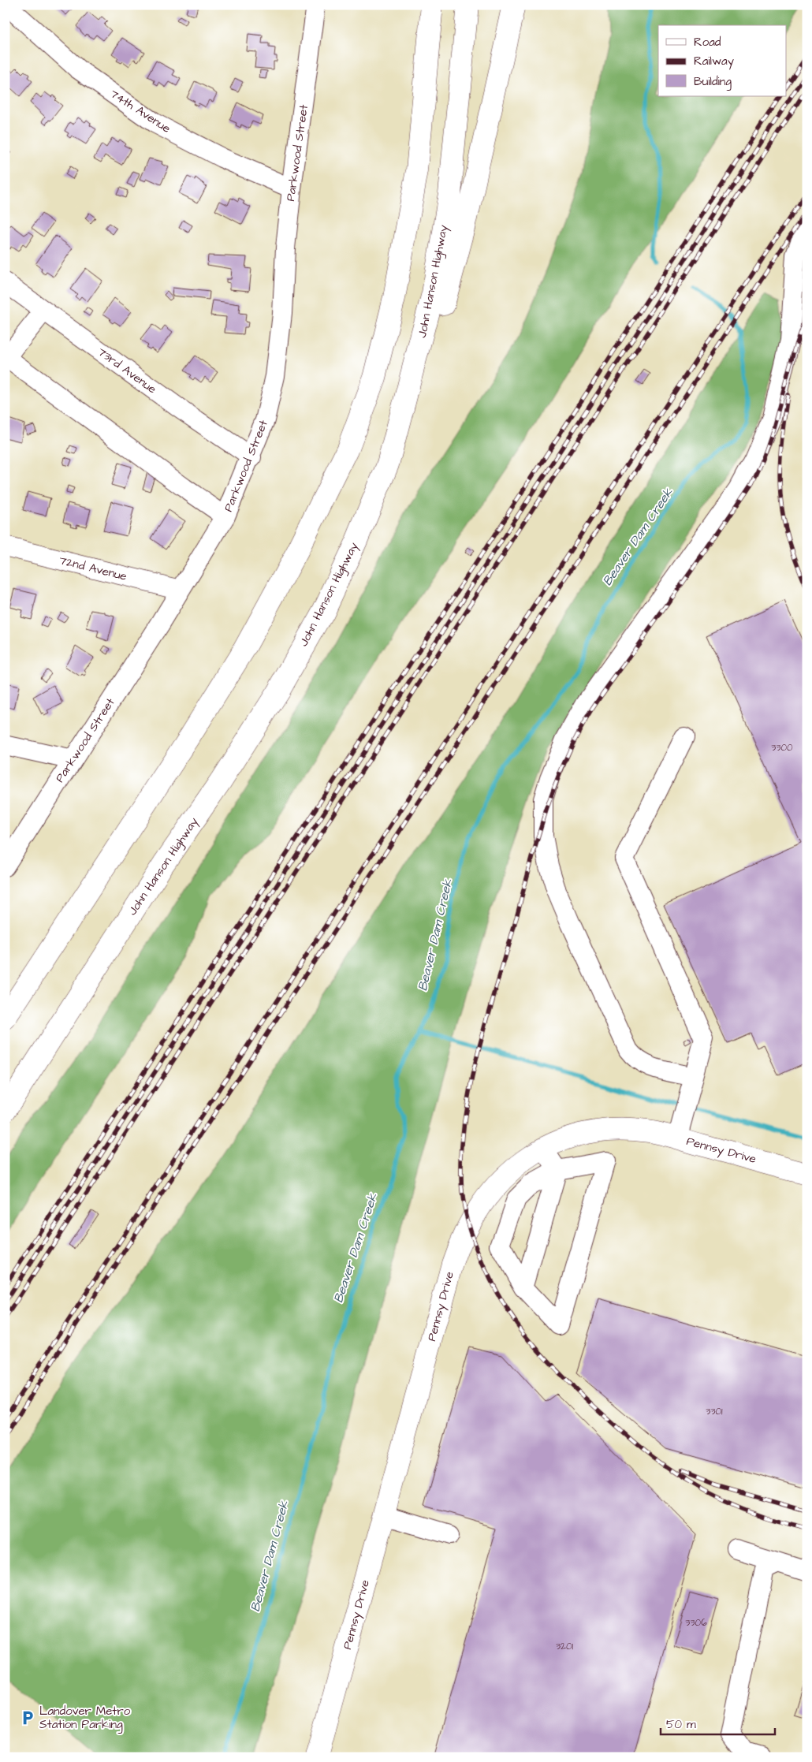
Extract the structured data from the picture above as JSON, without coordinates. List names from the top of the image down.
{
  "streets": {
    "main road": ["John Hanson Highway", "Pennsy Drive"],
    "street": [
      "74th Avenue",
      "Parkwood Street",
      "73rd Avenue",
      "72nd Avenue"
    ]
  },
  "crossings": [
    ["74th Avenue", "Parkwood Street"],
    ["Parkwood Street", "73rd Avenue"],
    ["Parkwood Street", "72nd Avenue"]
  ],
  "water": ["Beaver Dam Creek"],
  "places": {
    "parking": ["Landover Metro Station Parking"]
  },
  "house_numbers": [
    "3300",
    "3301",
    "3306",
    "3201"
  ],
  "legend": ["Road", "Railway", "Building"],
  "scale_bar": "50 m"
}
